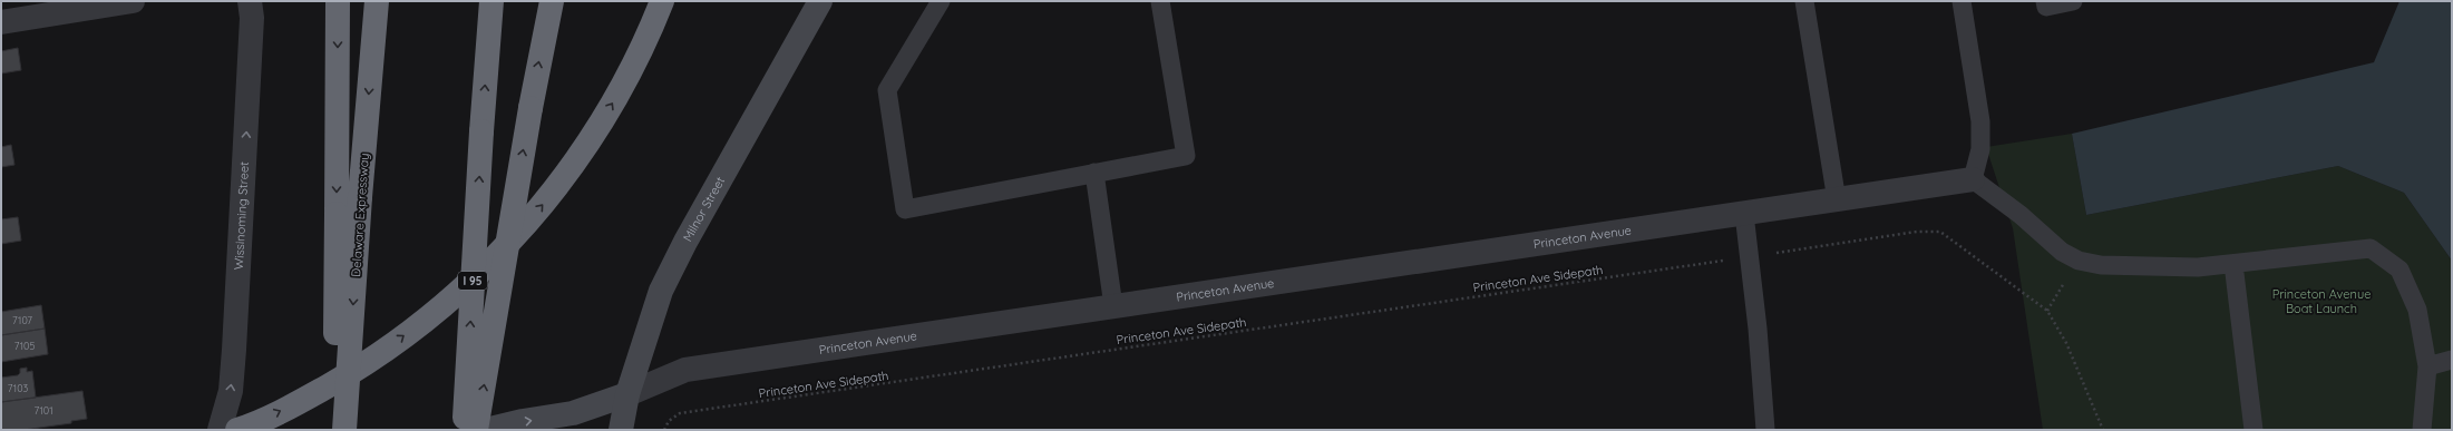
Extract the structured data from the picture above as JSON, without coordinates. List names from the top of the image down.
{
  "streets": {
    "highway": ["Delaware Expressway", "I 95"],
    "main road": ["Milnor Street", "Princeton Avenue"],
    "street": ["Wissinoming Street"],
    "path": ["Princeton Ave Sidepath"]
  },
  "crossings": [
    ["Milnor Street", "Princeton Avenue"]
  ],
  "one_way": ["Wissinoming Street"],
  "parks": ["Princeton Avenue Boat Launch"],
  "house_numbers": [
    "7107",
    "7105",
    "7103",
    "7101"
  ]
}
